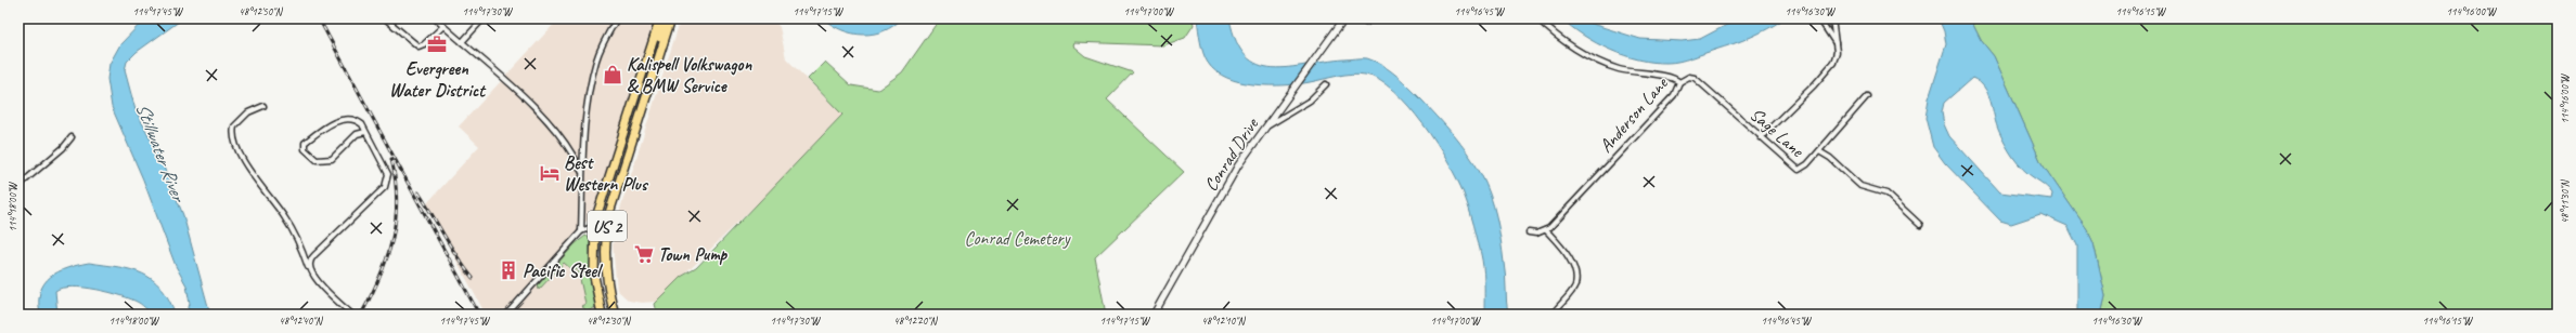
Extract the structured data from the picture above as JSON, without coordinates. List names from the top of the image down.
{
  "streets": {
    "highway": ["US 2"],
    "main road": ["Conrad Drive"],
    "street": ["Anderson Lane", "Sage Lane"]
  },
  "crossings": [
    ["Anderson Lane", "Sage Lane"]
  ],
  "water": ["Stillwater River"],
  "parks": ["Conrad Cemetery"],
  "places": {
    "office": ["Evergreen Water District"],
    "shop": ["Kalispell Volkswagon & BMW Service"],
    "hotel": ["Best Western Plus"],
    "supermarket": ["Town Pump"],
    "building": ["Pacific Steel"]
  },
  "coordinates": [
    "114°17'45\"W",
    "48°12'50\"N",
    "114°17'30\"W",
    "114°17'15\"W",
    "114°17'00\"W",
    "114°16'45\"W",
    "114°16'30\"W",
    "114°16'15\"W",
    "114°16'00\"W",
    "48°11'30\"N",
    "114°18'00\"W",
    "48°12'40\"N",
    "48°12'30\"N",
    "48°12'20\"N",
    "48°12'10\"N"
  ]
}
